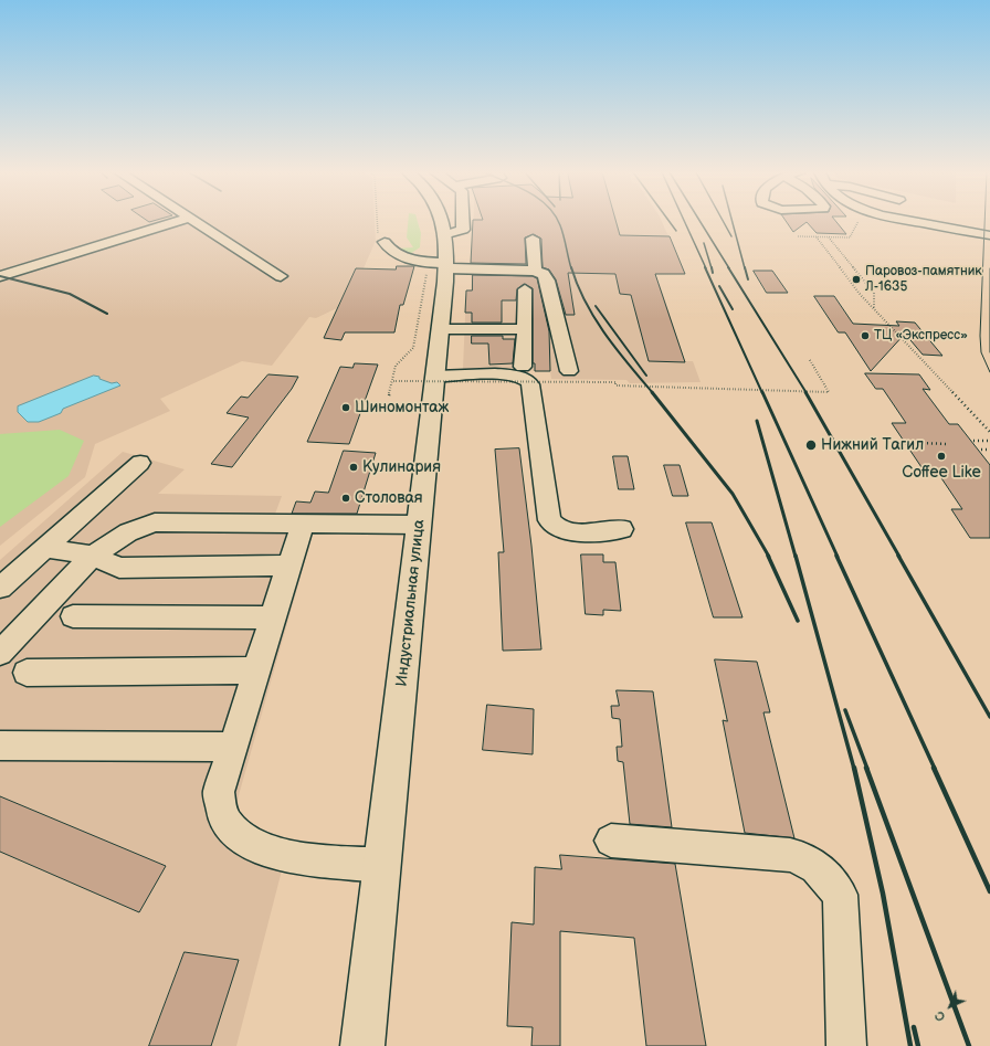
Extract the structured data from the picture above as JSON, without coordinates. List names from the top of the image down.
{
  "streets": {
    "main road": ["Индустриальная улица"]
  },
  "places": [
    "Паровоз-памятник Л-1635",
    "ТЦ «Экспресс»",
    "Шиномонтаж",
    "Нижний Тагил",
    "Coffee Like",
    "Кулинария",
    "Столовая"
  ],
  "north": "bottom left"
}
